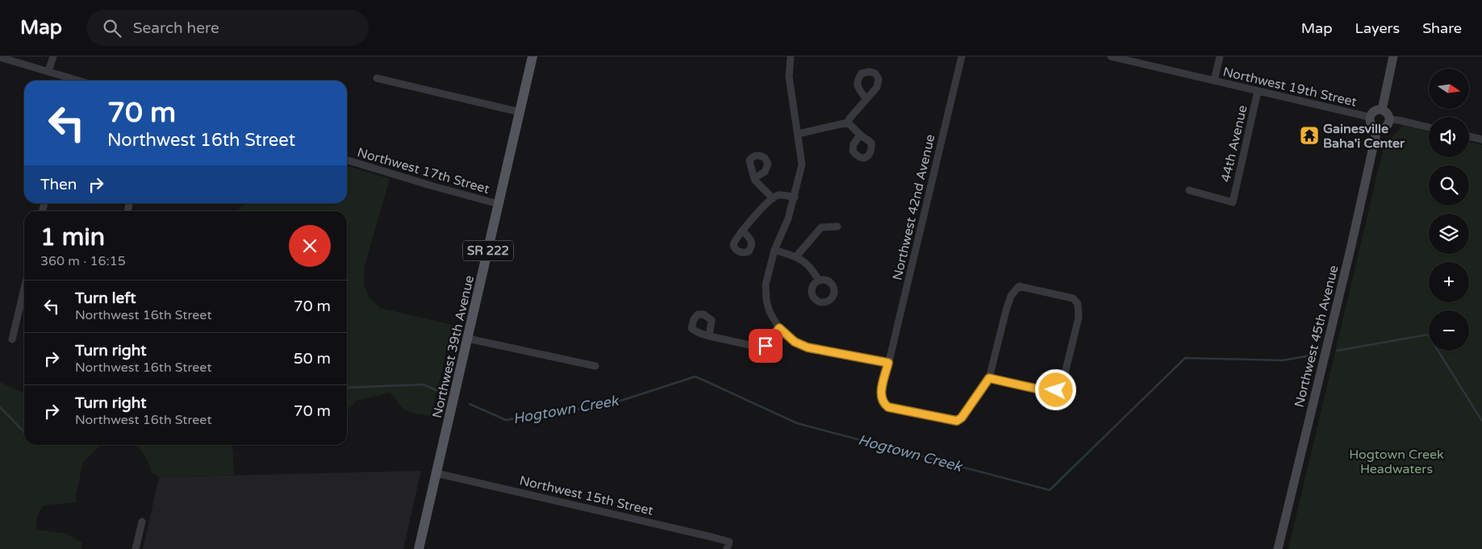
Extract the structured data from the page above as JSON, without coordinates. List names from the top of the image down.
{
  "streets": {
    "main road": ["SR 222", "Northwest 39th Avenue"],
    "street": [
      "Northwest 19th Street",
      "44th Avenue",
      "Northwest 17th Street",
      "Northwest 42nd Avenue",
      "Northwest 45th Avenue",
      "Northwest 15th Street"
    ]
  },
  "crossings": [
    ["Northwest 19th Street", "44th Avenue"],
    ["Northwest 19th Street", "Northwest 45th Avenue"],
    ["Northwest 17th Street", "Northwest 39th Avenue"],
    ["Northwest 39th Avenue", "Northwest 15th Street"]
  ],
  "water": ["Hogtown Creek"],
  "parks": ["Hogtown Creek Headwaters"],
  "places": {
    "temple": ["Gainesville Baha'i Center"]
  },
  "north": "right",
  "page": {
    "header": "Map",
    "search": "Search here",
    "nav": ["Map", "Layers", "Share"],
    "map_buttons": ["+", "−"],
    "turn": ["70 m", "Northwest 16th Street"],
    "then": "Then",
    "heading": ["1 min", "360 m · 16:15"],
    "list": [
      {
        "name": "Turn left",
        "note": "Northwest 16th Street",
        "value": "70 m"
      },
      {
        "name": "Turn right",
        "note": "Northwest 16th Street",
        "value": "50 m"
      },
      {
        "name": "Turn right",
        "note": "Northwest 16th Street",
        "value": "70 m"
      }
    ]
  }
}
